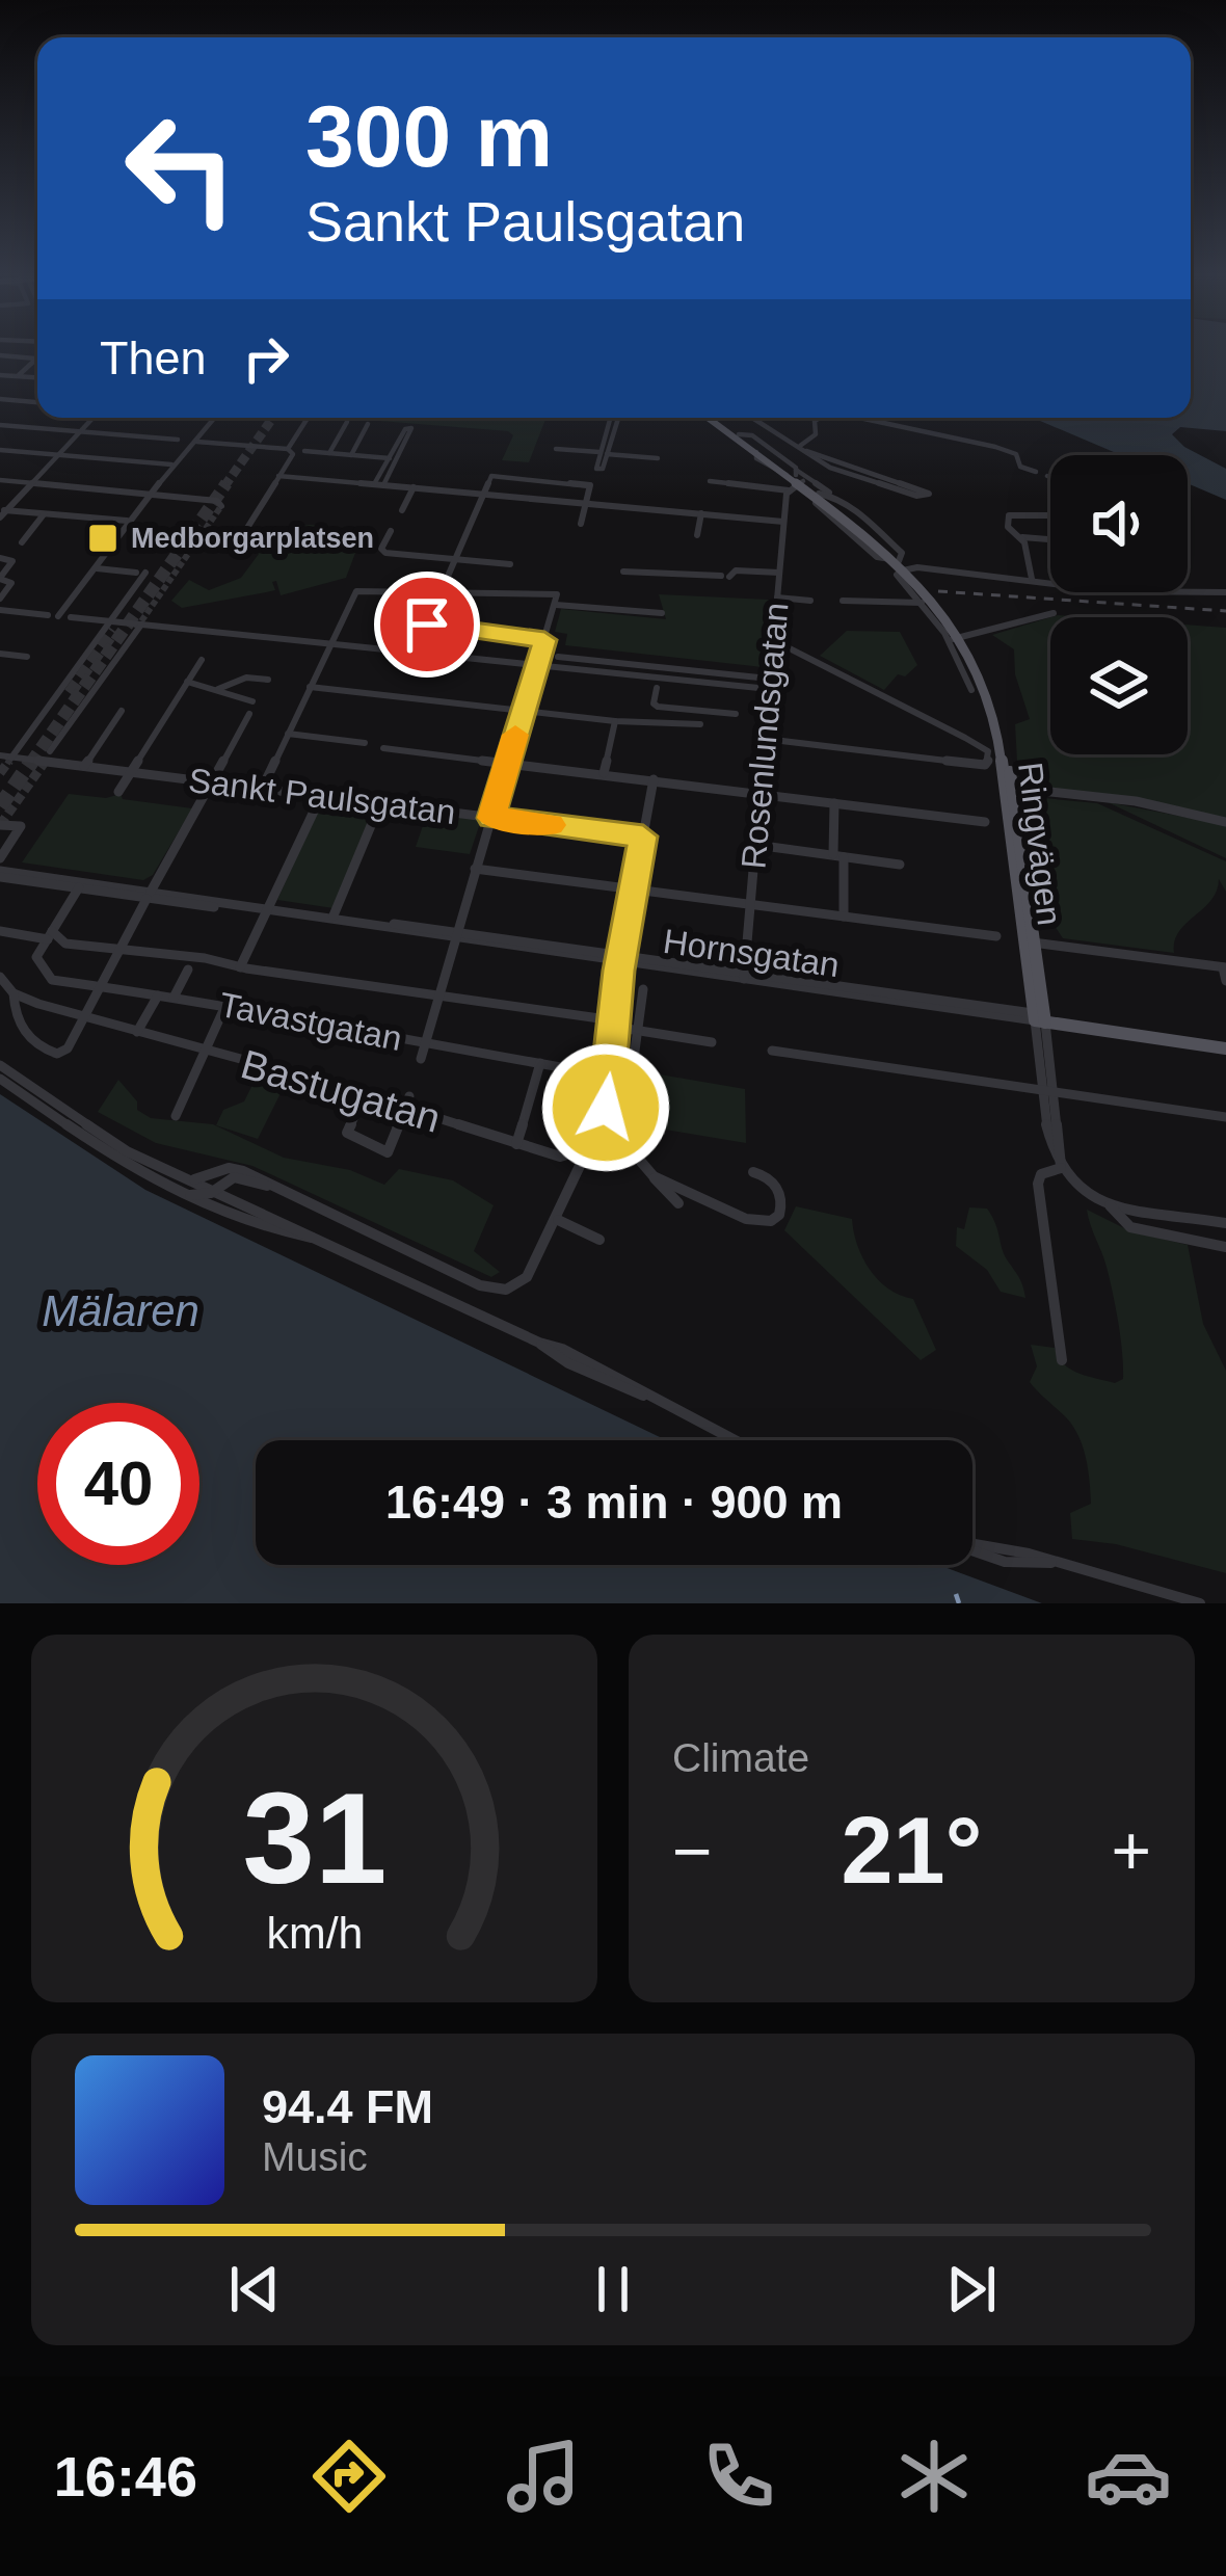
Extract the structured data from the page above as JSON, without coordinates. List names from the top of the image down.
{
  "streets": {
    "main road": ["Ringvägen", "Hornsgatan"],
    "street": [
      "Rosenlundsgatan",
      "Sankt Paulsgatan",
      "Tavastgatan",
      "Bastugatan"
    ]
  },
  "crossings": [
    ["Rosenlundsgatan", "Hornsgatan"],
    ["Ringvägen", "Hornsgatan"],
    ["Tavastgatan", "Bastugatan"]
  ],
  "water": ["Mälaren"],
  "places": {
    "transit": ["Medborgarplatsen"]
  },
  "page": {
    "turn": ["300 m", "Sankt Paulsgatan"],
    "then": "Then",
    "limit": "40",
    "trip": "16:49 · 3 min · 900 m",
    "tile": "Climate",
    "heat": ["−", "21°", "+"],
    "song": ["94.4 FM", "Music"],
    "tabs": "16:46",
    "gauge": ["31", "km/h"]
  }
}
